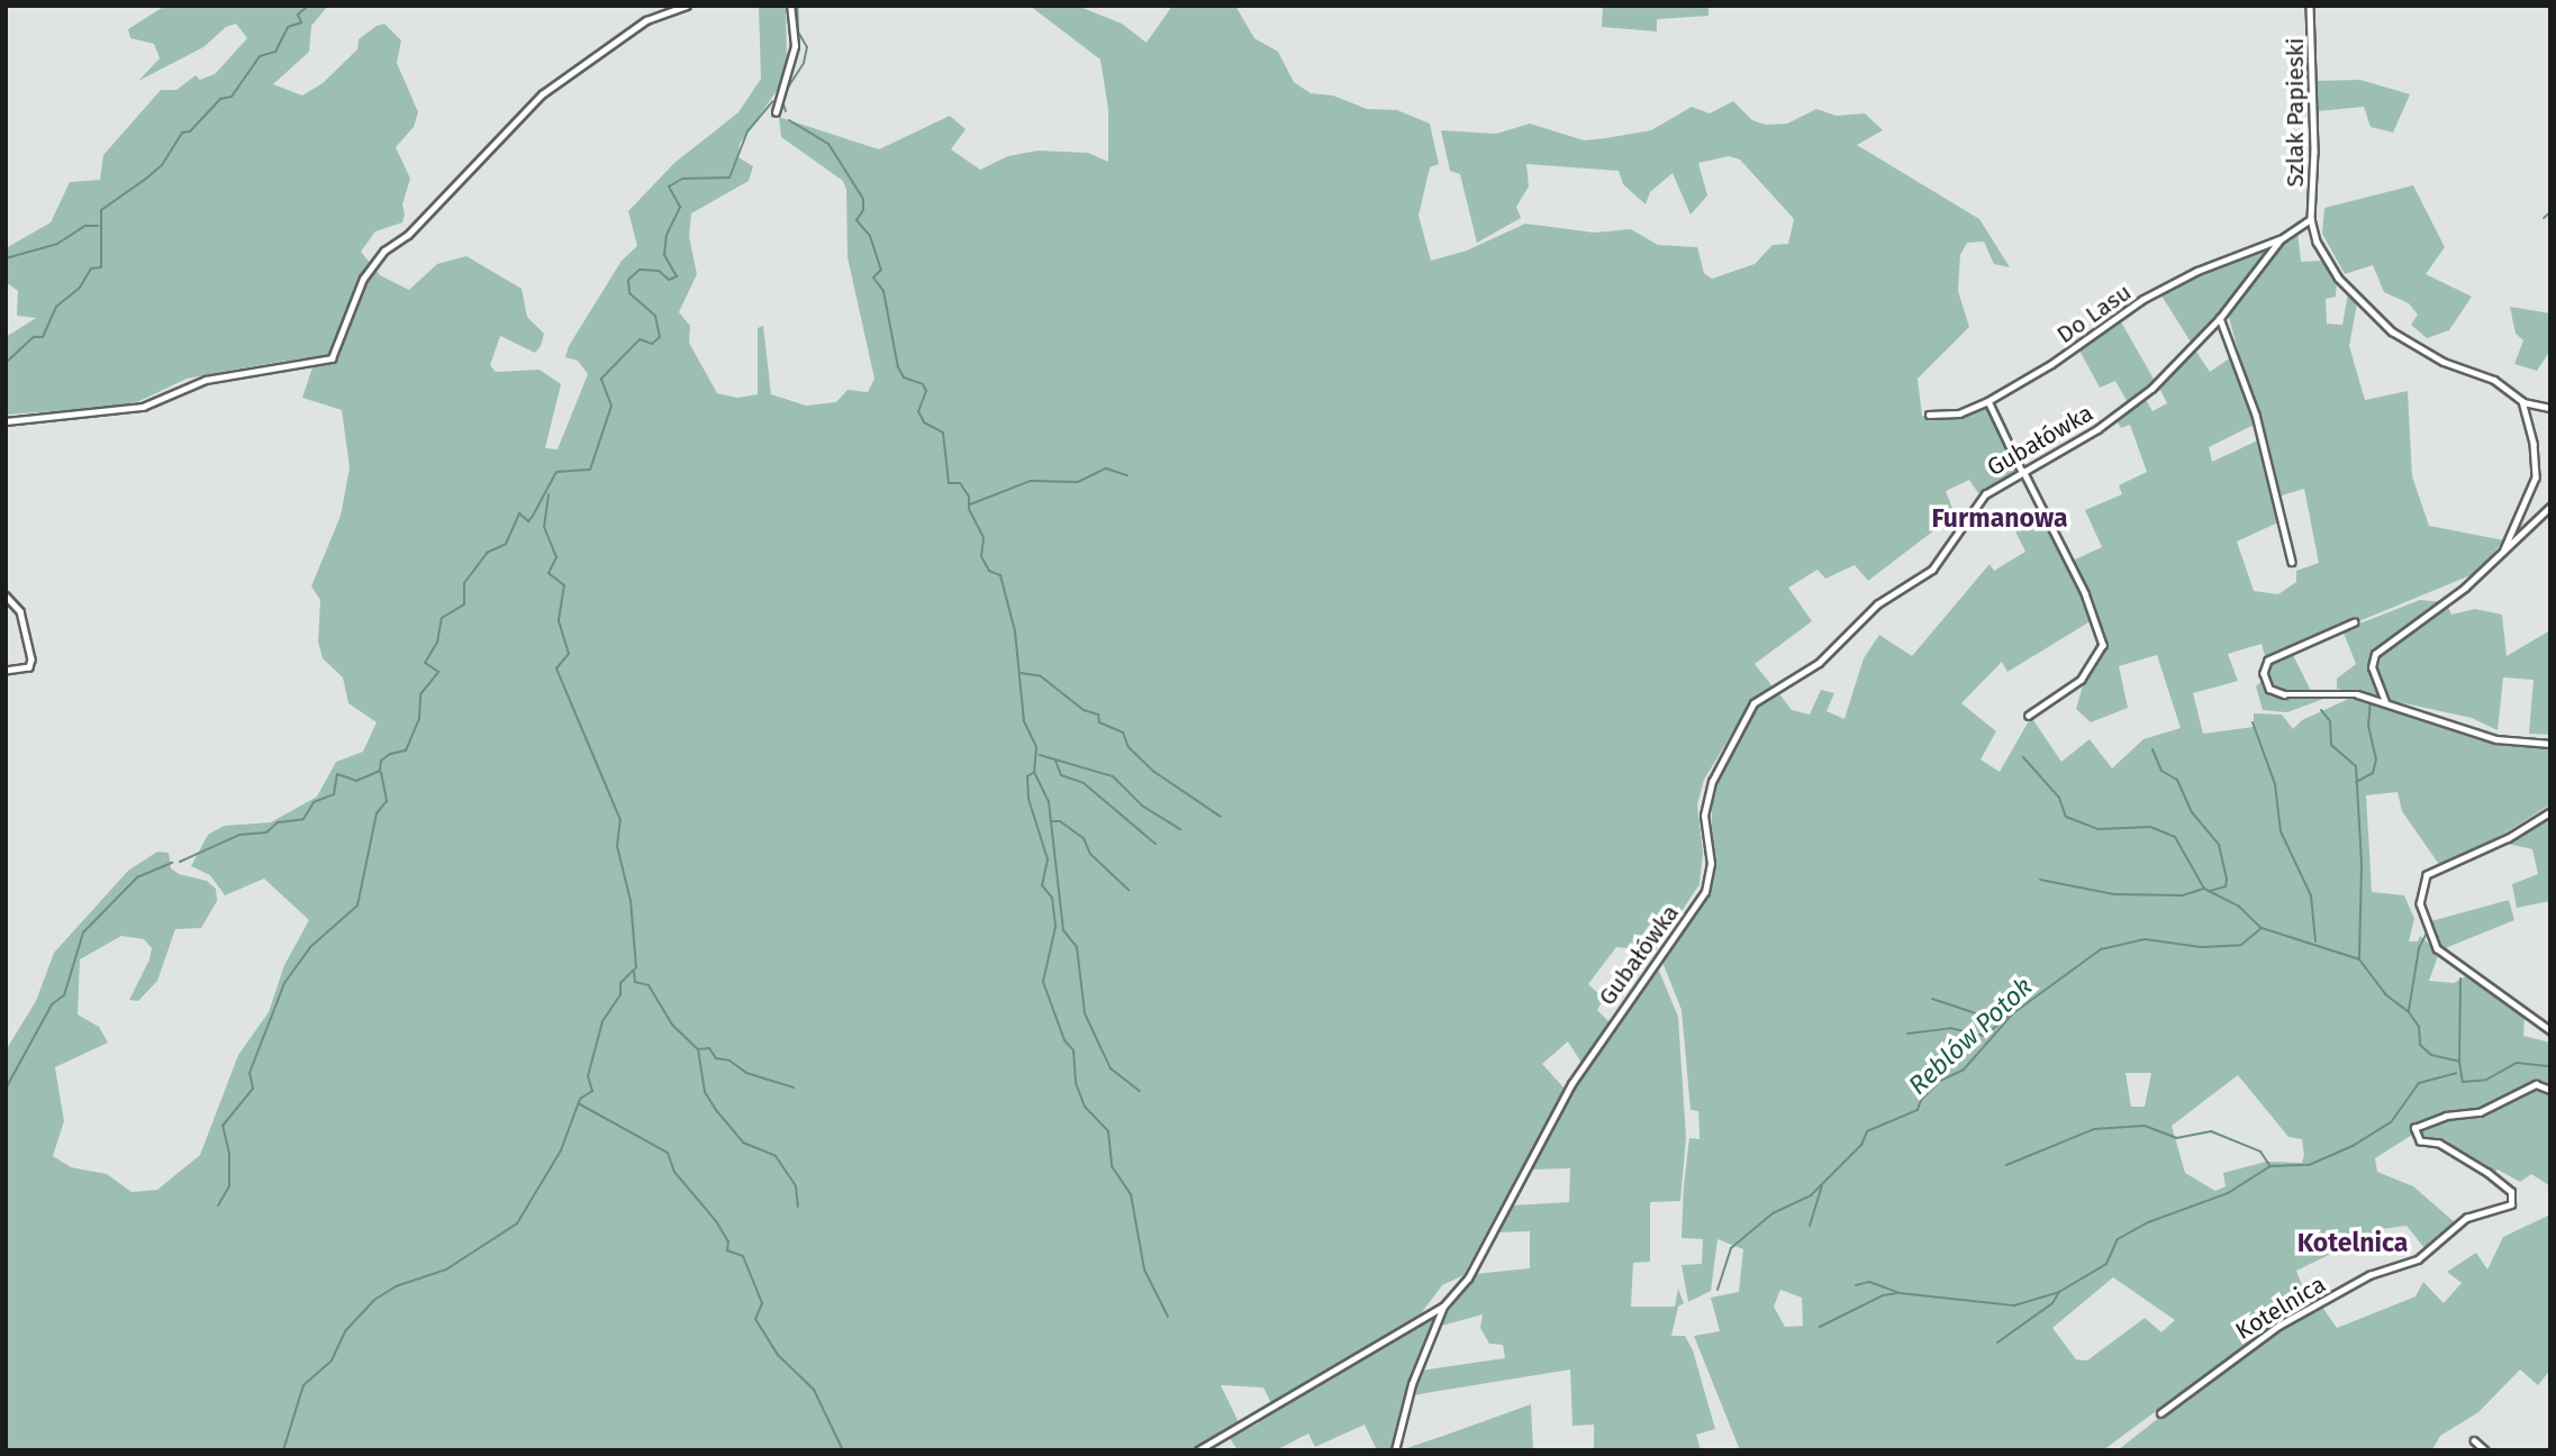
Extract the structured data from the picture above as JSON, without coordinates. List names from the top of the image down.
{
  "streets": {
    "street": [
      "Szlak Papieski",
      "Do Lasu",
      "Gubałówka",
      "Kotelnica"
    ]
  },
  "crossings": [
    ["Szlak Papieski", "Gubałówka"],
    ["Do Lasu", "Gubałówka"]
  ],
  "districts": ["Furmanowa", "Kotelnica"],
  "water": ["Reblów Potok"]
}
